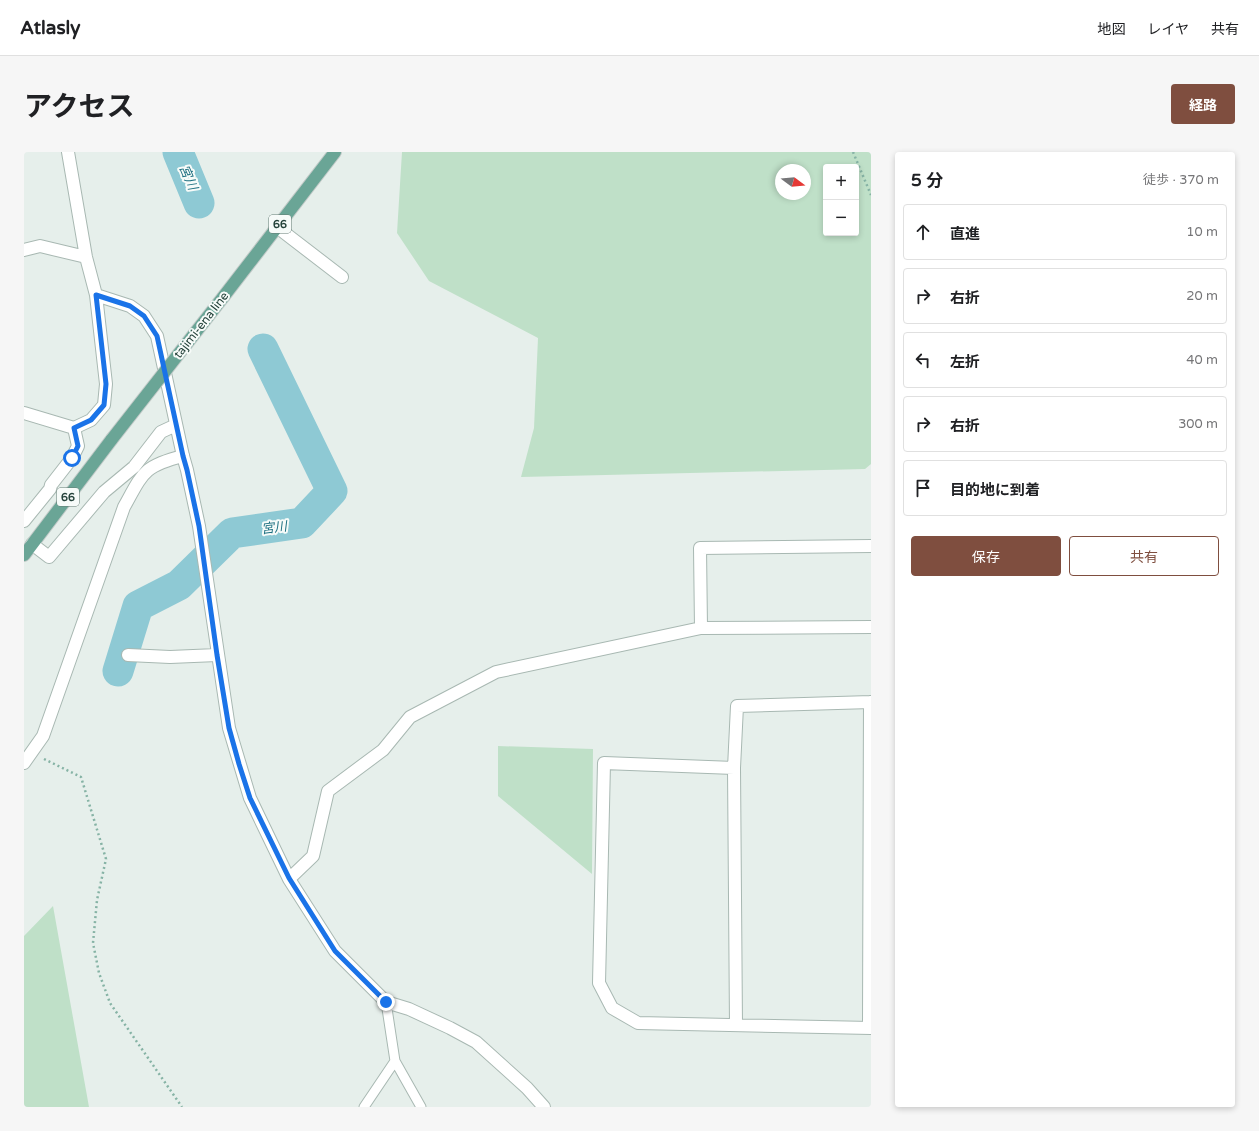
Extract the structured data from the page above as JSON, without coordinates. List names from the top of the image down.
{
  "streets": {
    "main road": ["66", "tajimi-ena line"]
  },
  "water": ["宮川"],
  "north": "right",
  "page": {
    "header": "Atlasly",
    "nav": ["地図", "レイヤ", "共有"],
    "title": "アクセス",
    "buttons": [
      "経路",
      ["保存", "共有"]
    ],
    "heading": ["5 分", "徒歩 · 370 m"],
    "map_buttons": ["+", "−"],
    "list": [
      ["直進", "10 m"],
      ["右折", "20 m"],
      ["左折", "40 m"],
      ["右折", "300 m"],
      "目的地に到着"
    ]
  }
}
